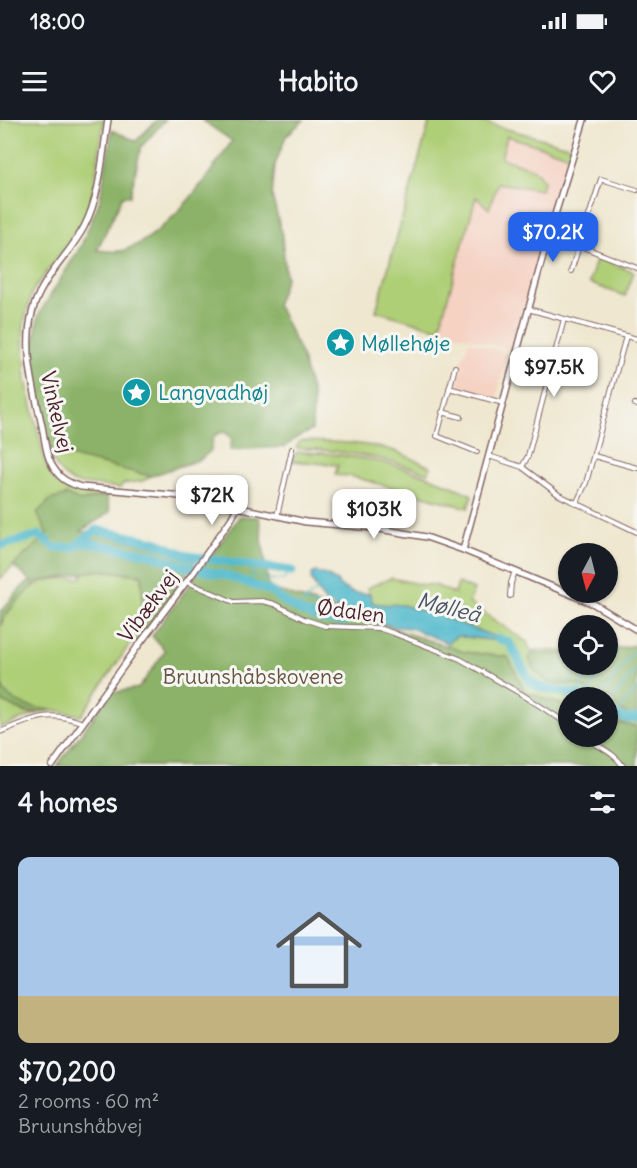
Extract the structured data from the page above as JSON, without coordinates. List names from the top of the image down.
{
  "streets": {
    "street": ["Vinkelvej", "Vibækvej", "Ødalen"]
  },
  "crossings": [
    ["Vinkelvej", "Vibækvej"],
    ["Vibækvej", "Ødalen"]
  ],
  "water": ["Mølleå"],
  "parks": ["Bruunshåbskovene"],
  "places": {
    "place": ["Møllehøje", "Langvadhøj"]
  },
  "north": "bottom",
  "page": {
    "status": "18:00",
    "header": "Habito",
    "price": [
      "$70.2K",
      "$97.5K",
      "$72K",
      "$103K"
    ],
    "heading": "4 homes",
    "list": [
      {
        "name": "$70,200",
        "note": "2 rooms · 60 m² · Bruunshåbvej"
      }
    ]
  }
}
